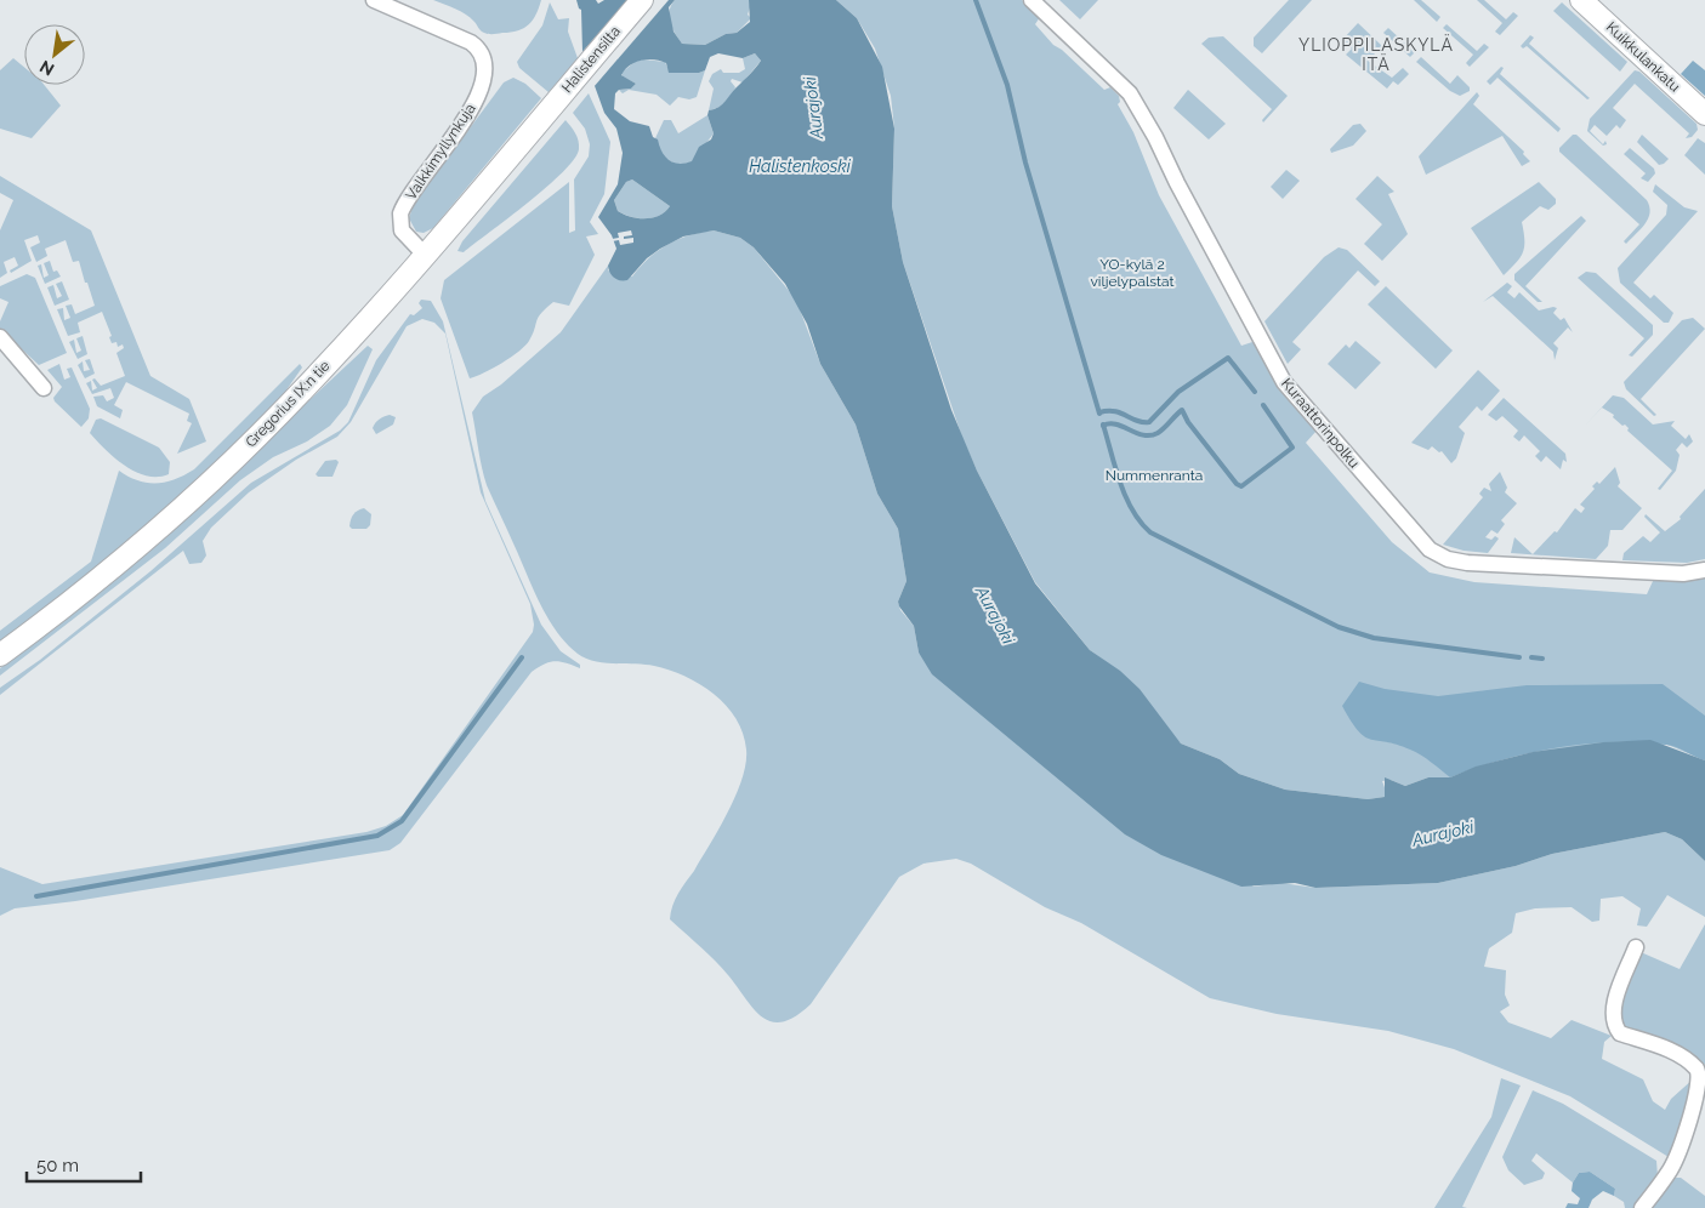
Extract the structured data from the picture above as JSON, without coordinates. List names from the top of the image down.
{
  "streets": {
    "street": [
      "Kuikkulankatu",
      "Halistensilta",
      "Valkkimyllynkuja",
      "Gregorius IX:n tie",
      "Kuraattorinpolku"
    ]
  },
  "crossings": [
    ["Halistensilta", "Gregorius IX:n tie"],
    ["Valkkimyllynkuja", "Gregorius IX:n tie"]
  ],
  "districts": ["YLIOPPILASKYLÄ ITÄ"],
  "water": ["Aurajoki", "Halistenkoski"],
  "parks": ["YO-kylä 2 viljelypalstat", "Nummenranta"],
  "scale_bar": "50 m",
  "north": "bottom left"
}
